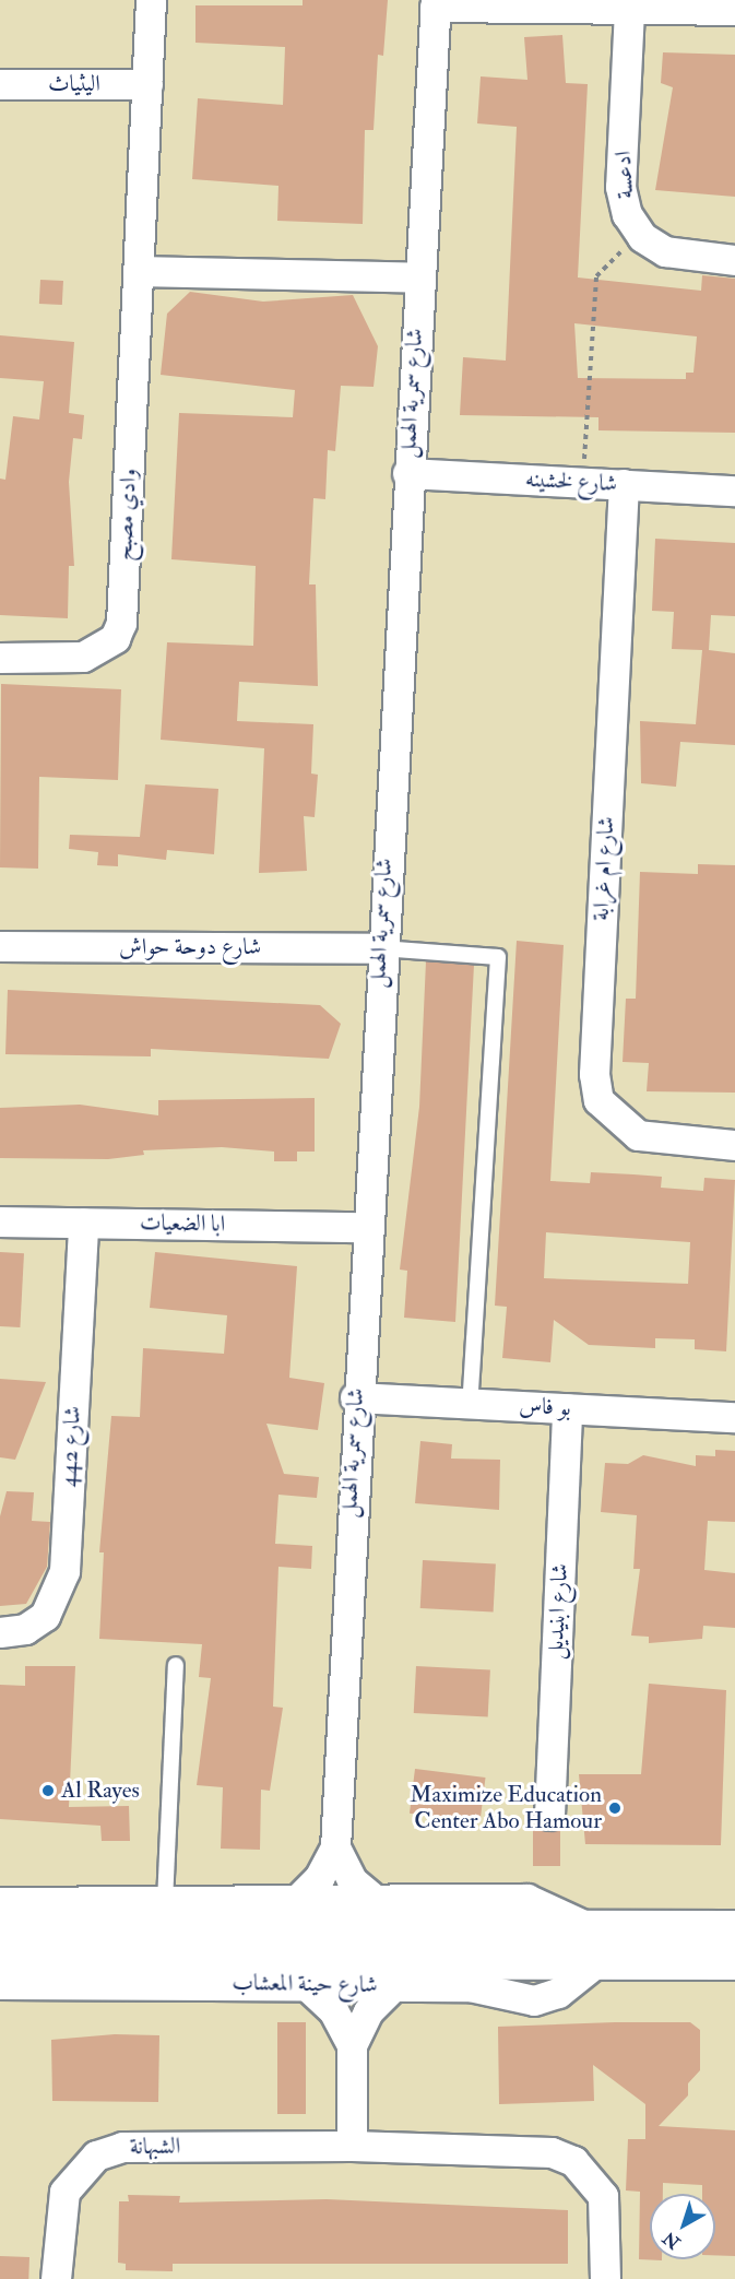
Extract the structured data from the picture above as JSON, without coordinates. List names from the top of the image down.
{
  "streets": {
    "street": [
      "اليثياث",
      "ادعسة",
      "شارع سمرية الهمل",
      "شارع لخشينه",
      "وادي مصبح",
      "شارع ام غرابة",
      "شارع دوحة حواش",
      "ابا الضعيات",
      "بو فاس",
      "شارع 442",
      "شارع ابنيديل",
      "شارع حينة المعشاب",
      "الشبهانة"
    ]
  },
  "crossings": [
    ["اليثياث", "وادي مصبح"],
    ["شارع سمرية الهمل", "شارع لخشينه"],
    ["شارع سمرية الهمل", "شارع دوحة حواش"],
    ["شارع سمرية الهمل", "ابا الضعيات"],
    ["شارع سمرية الهمل", "بو فاس"],
    ["شارع سمرية الهمل", "شارع حينة المعشاب"],
    ["شارع لخشينه", "شارع ام غرابة"],
    ["ابا الضعيات", "شارع 442"],
    ["بو فاس", "شارع ابنيديل"]
  ],
  "places": ["Al Rayes", "Maximize Education Center Abo Hamour"],
  "north": "bottom left"
}
